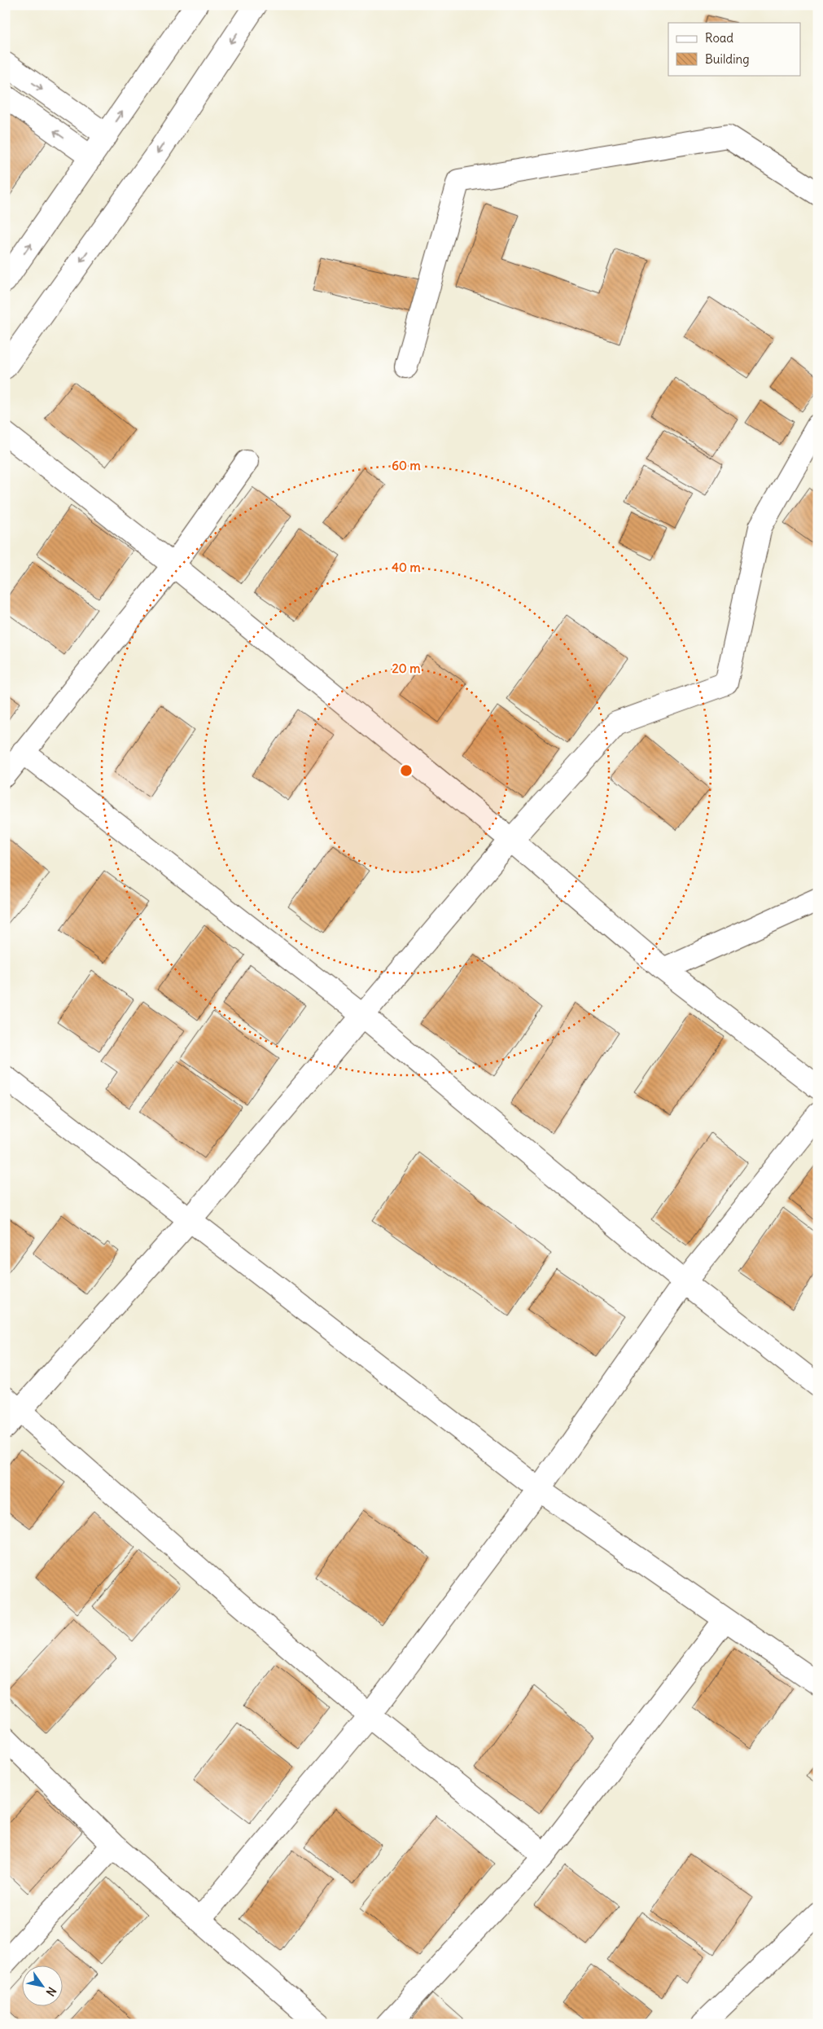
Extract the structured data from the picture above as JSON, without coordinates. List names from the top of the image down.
{
  "legend": ["Road", "Building"],
  "north": "bottom right",
  "rings": ["60 m", "40 m", "20 m"]
}
